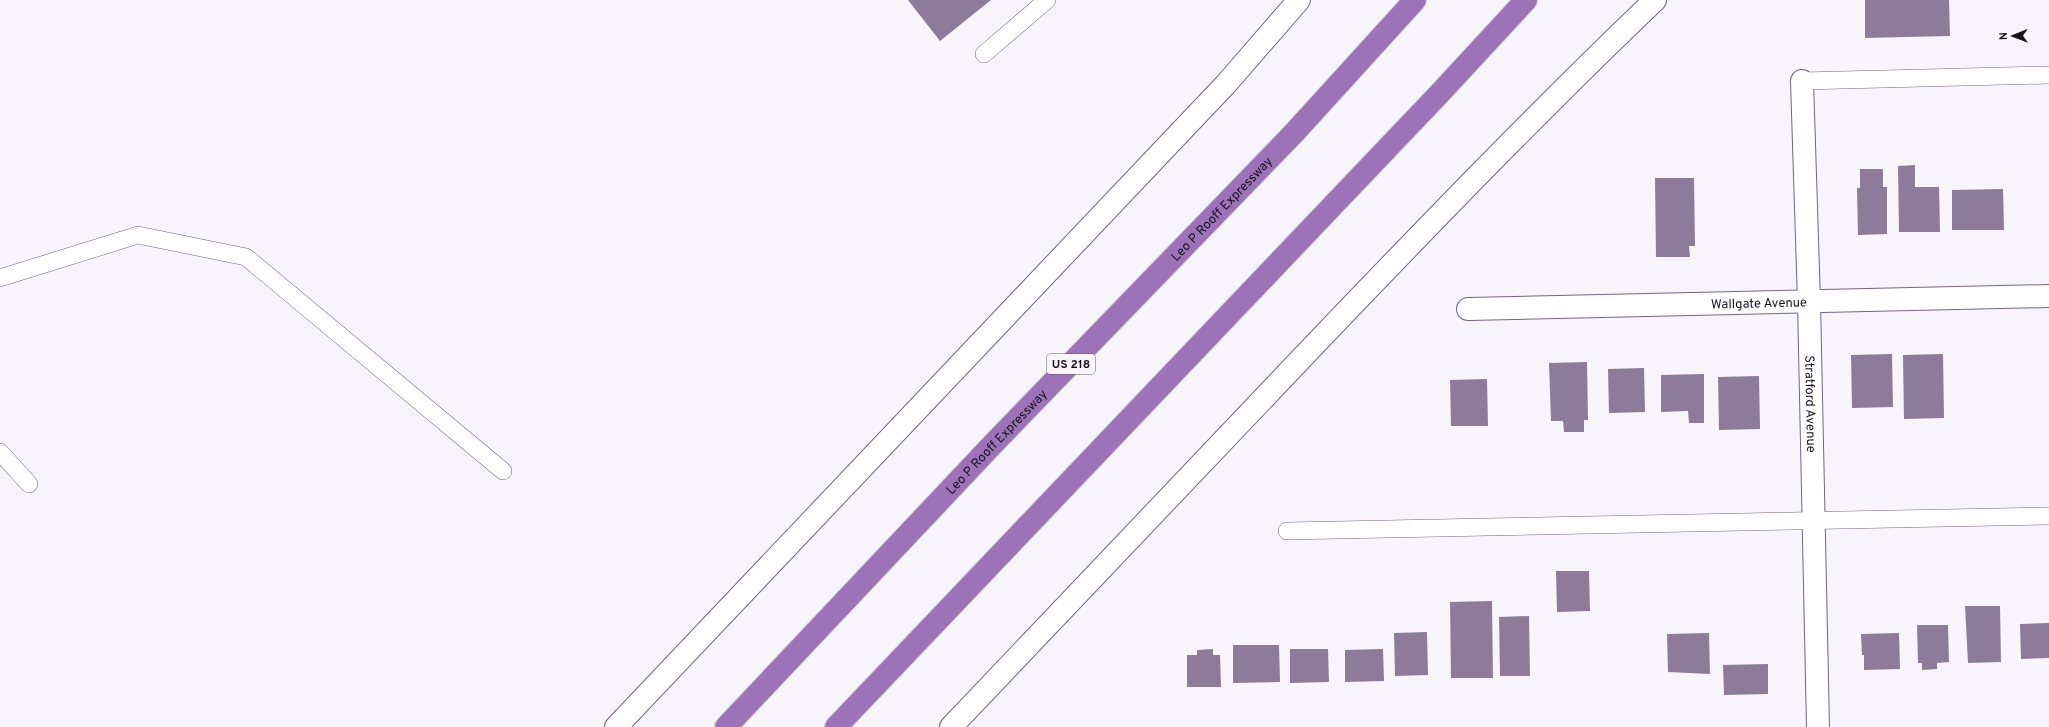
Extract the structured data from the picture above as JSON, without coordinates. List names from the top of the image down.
{
  "streets": {
    "highway": ["Leo P Rooff Expressway", "US 218"],
    "street": ["Wallgate Avenue", "Stratford Avenue"]
  },
  "crossings": [
    ["Wallgate Avenue", "Stratford Avenue"]
  ],
  "north": "left"
}
